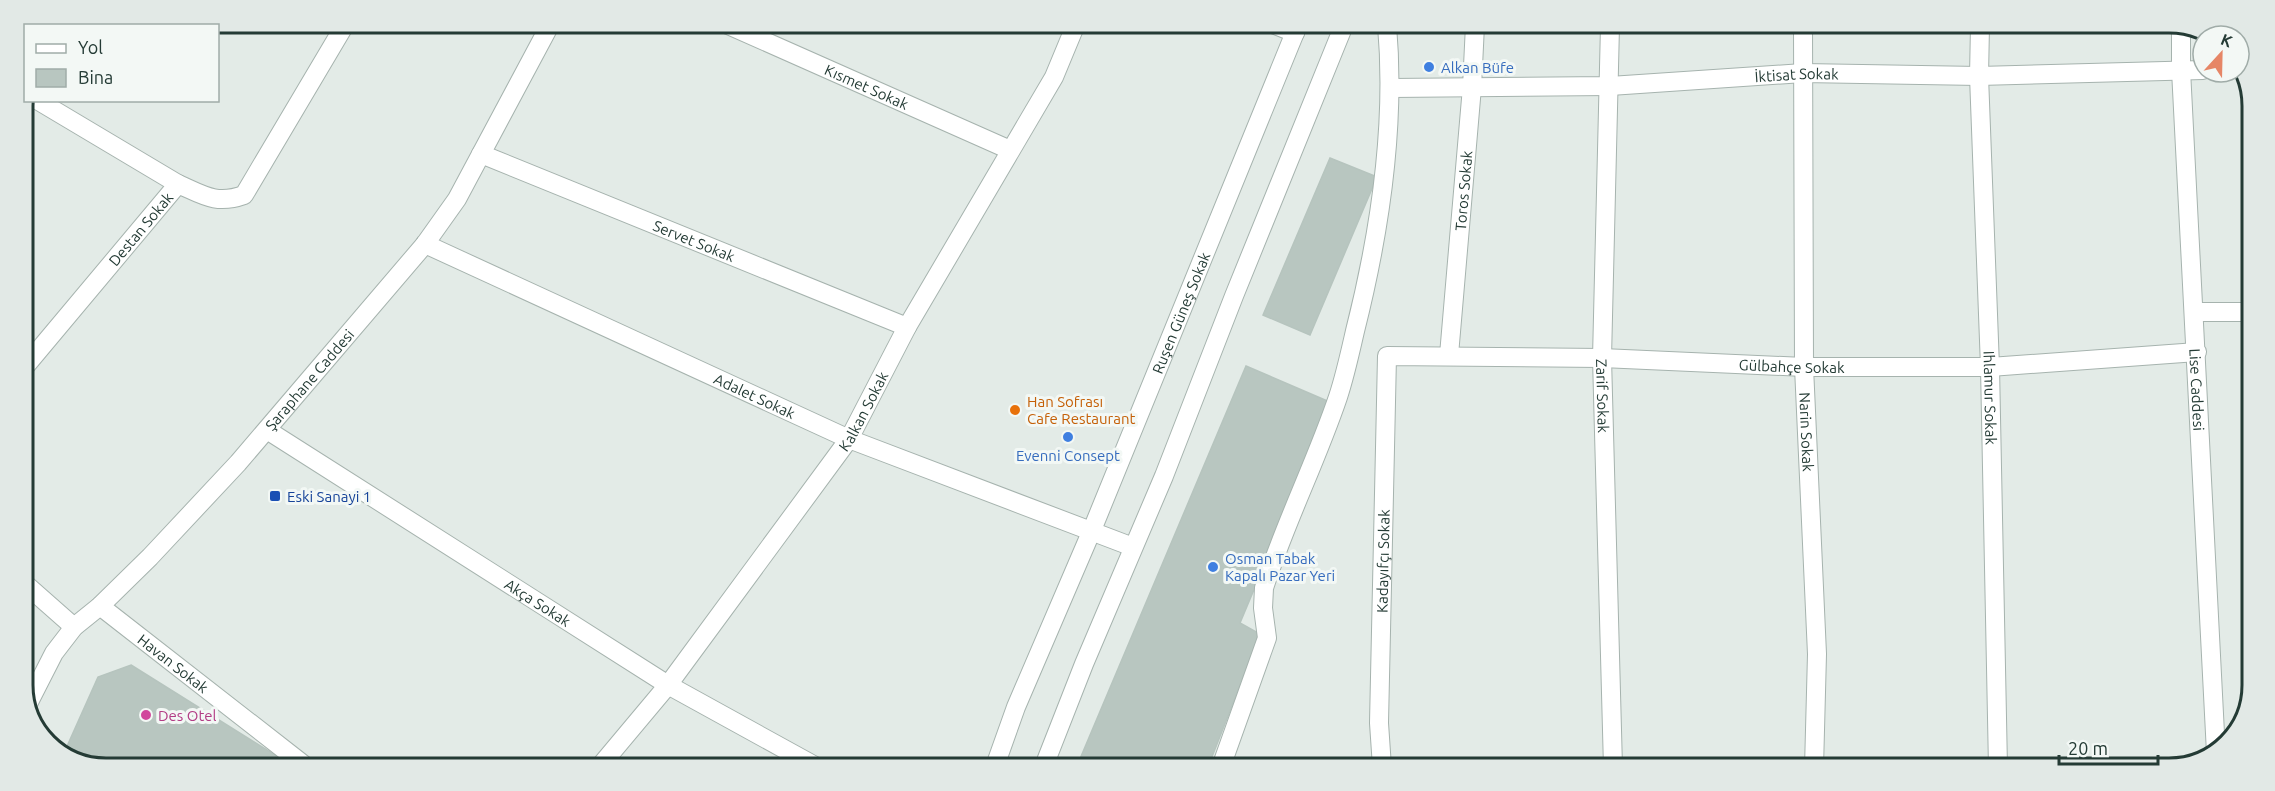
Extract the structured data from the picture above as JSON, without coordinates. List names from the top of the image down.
{
  "streets": {
    "street": [
      "İktisat Sokak",
      "Kısmet Sokak",
      "Toros Sokak",
      "Destan Sokak",
      "Servet Sokak",
      "Ruşen Güneş Sokak",
      "Gülbahçe Sokak",
      "Şaraphane Caddesi",
      "Lise Caddesi",
      "Adalet Sokak",
      "Zarif Sokak",
      "Ihlamur Sokak",
      "Kalkan Sokak",
      "Narin Sokak",
      "Kadayıfçı Sokak",
      "Akça Sokak",
      "Havan Sokak"
    ]
  },
  "crossings": [
    ["İktisat Sokak", "Toros Sokak"],
    ["İktisat Sokak", "Lise Caddesi"],
    ["İktisat Sokak", "Zarif Sokak"],
    ["İktisat Sokak", "Ihlamur Sokak"],
    ["İktisat Sokak", "Narin Sokak"],
    ["Kısmet Sokak", "Kalkan Sokak"],
    ["Toros Sokak", "Gülbahçe Sokak"],
    ["Servet Sokak", "Şaraphane Caddesi"],
    ["Servet Sokak", "Kalkan Sokak"],
    ["Ruşen Güneş Sokak", "Adalet Sokak"],
    ["Gülbahçe Sokak", "Lise Caddesi"],
    ["Gülbahçe Sokak", "Zarif Sokak"],
    ["Gülbahçe Sokak", "Ihlamur Sokak"],
    ["Gülbahçe Sokak", "Narin Sokak"],
    ["Gülbahçe Sokak", "Kadayıfçı Sokak"],
    ["Şaraphane Caddesi", "Adalet Sokak"],
    ["Şaraphane Caddesi", "Akça Sokak"],
    ["Şaraphane Caddesi", "Havan Sokak"],
    ["Adalet Sokak", "Kalkan Sokak"],
    ["Kalkan Sokak", "Akça Sokak"]
  ],
  "places": {
    "other": [
      "Alkan Büfe",
      "Han Sofrası Cafe Restaurant",
      "Evenni Consept",
      "Osman Tabak Kapalı Pazar Yeri",
      "Des Otel"
    ],
    "transit": ["Eski Sanayi 1"]
  },
  "legend": ["Yol", "Bina"],
  "scale_bar": "20 m",
  "north": "top"
}
